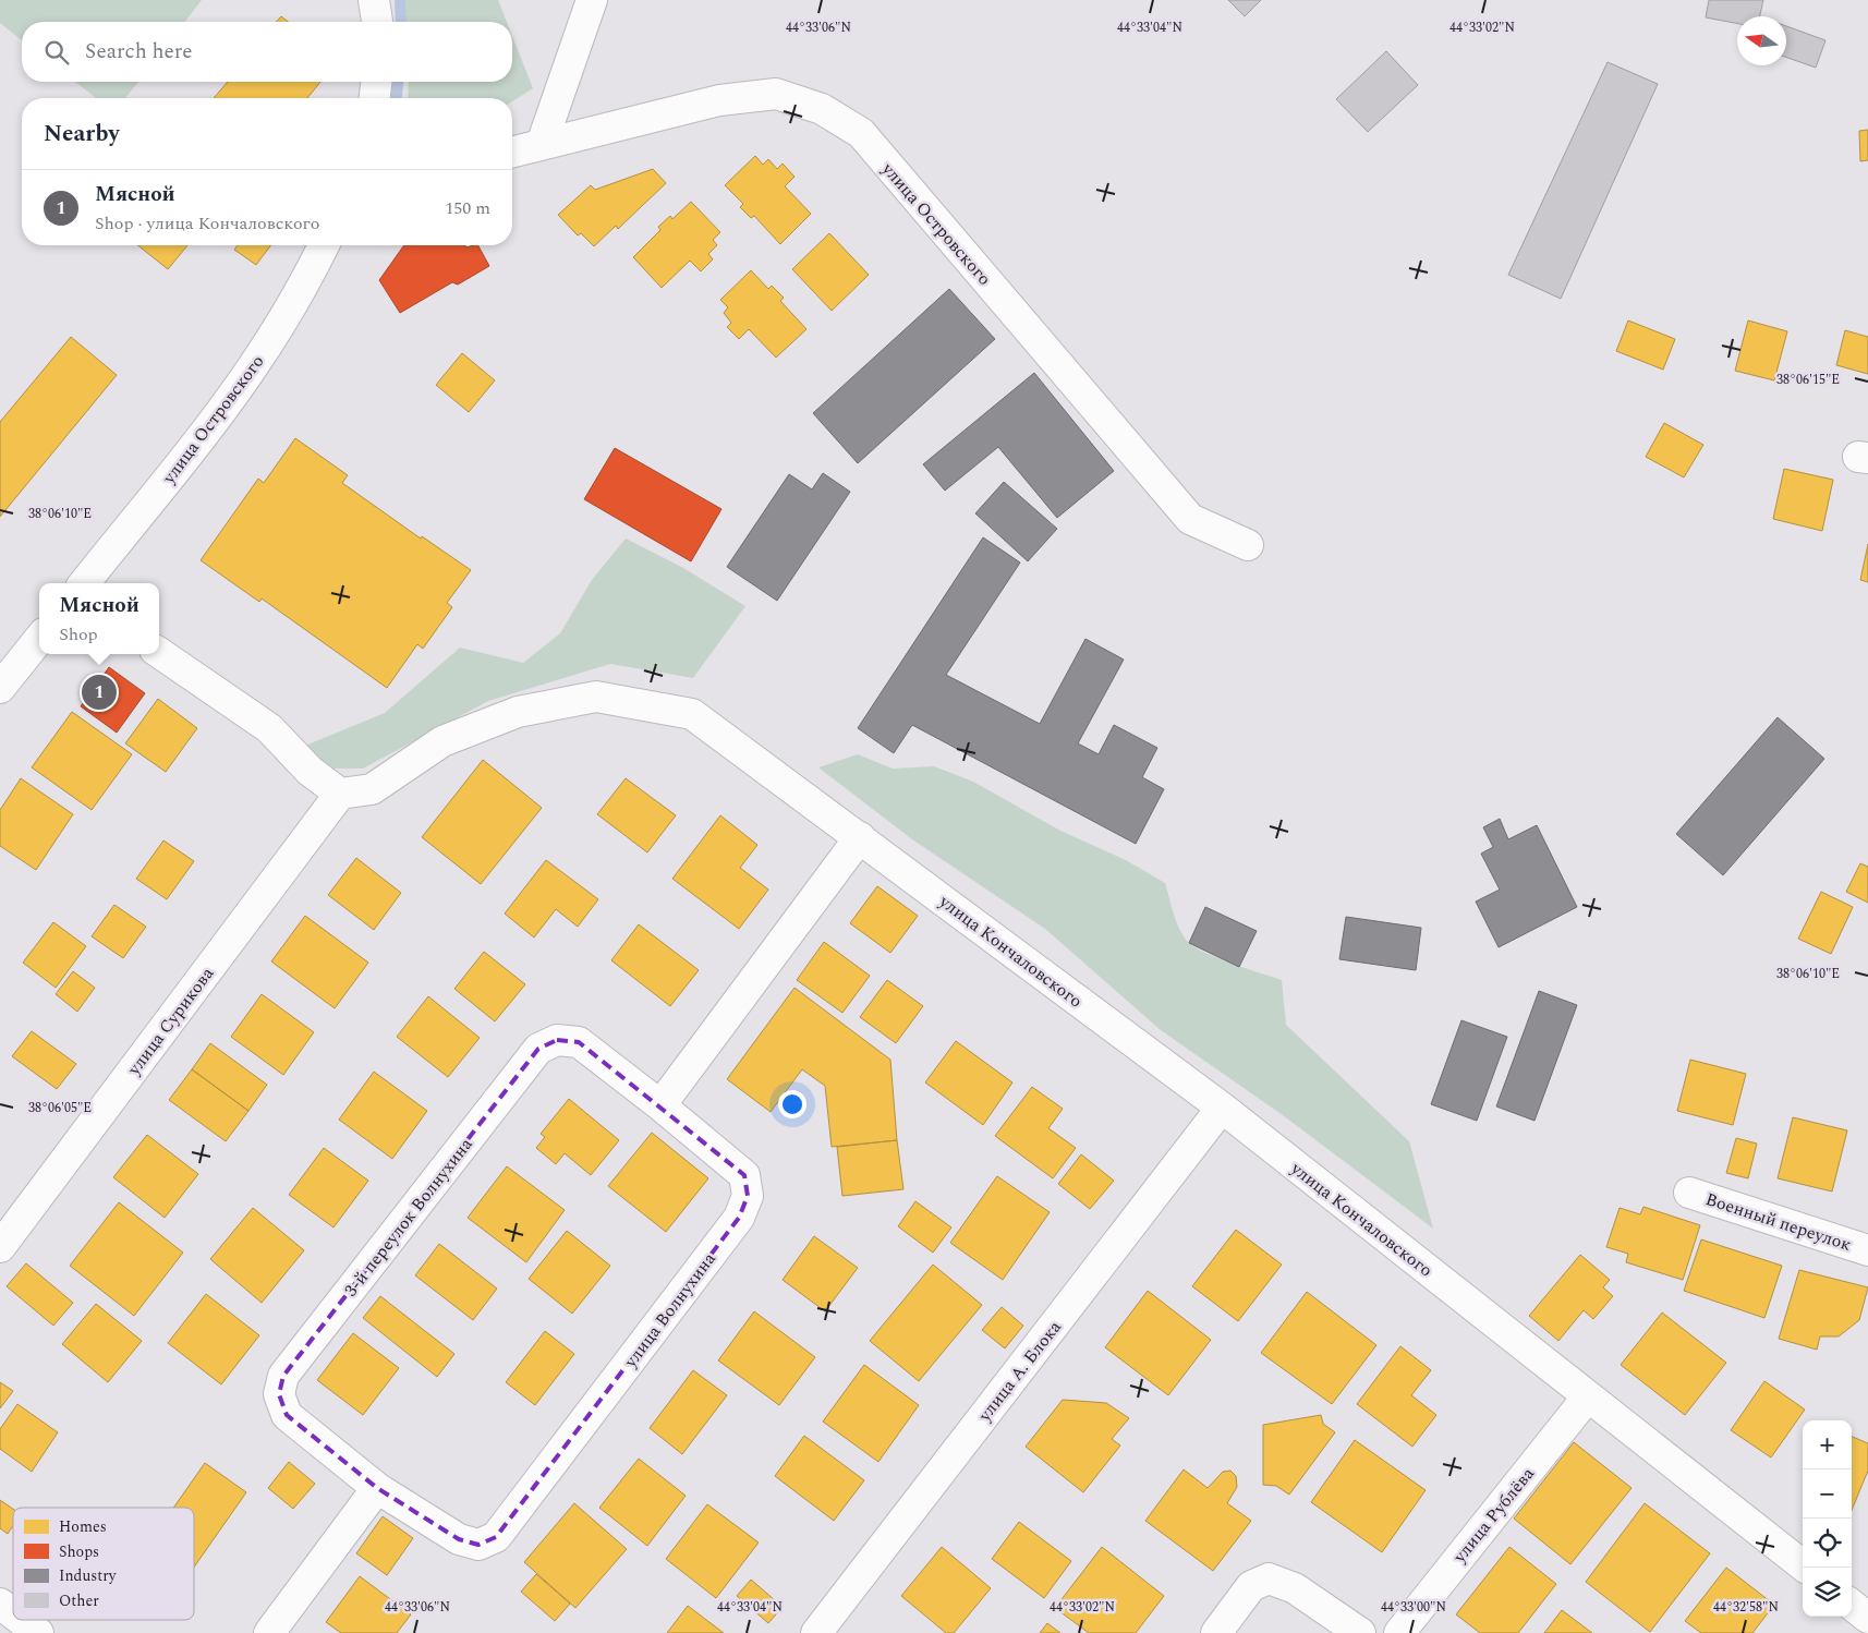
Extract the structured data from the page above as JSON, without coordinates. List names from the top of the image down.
{
  "streets": {
    "street": [
      "улица Островского",
      "улица Кончаловского",
      "улица Сурикова",
      "3-й переулок Волнухина",
      "Военный переулок",
      "улица Волнухина",
      "улица А. Блока",
      "улица Рублёва"
    ]
  },
  "crossings": [
    ["улица Кончаловского", "улица Сурикова"],
    ["улица Кончаловского", "улица А. Блока"],
    ["улица Кончаловского", "улица Рублёва"],
    ["3-й переулок Волнухина", "улица Волнухина"]
  ],
  "legend": [
    "Homes",
    "Shops",
    "Industry",
    "Other"
  ],
  "north": "left",
  "page": {
    "search": "Search here",
    "heading": "Nearby",
    "list": [
      {
        "mark": "1",
        "name": "Мясной",
        "note": "Shop · улица Кончаловского",
        "value": "150 m"
      }
    ],
    "popup": ["Мясной", "Shop"],
    "pins": "1",
    "map_buttons": ["+", "−"]
  },
  "coordinates": [
    "44°33'06\"N",
    "44°33'04\"N",
    "44°33'02\"N",
    "38°06'15\"E",
    "38°06'10\"E",
    "38°06'05\"E",
    "44°33'00\"N",
    "44°32'58\"N"
  ]
}
